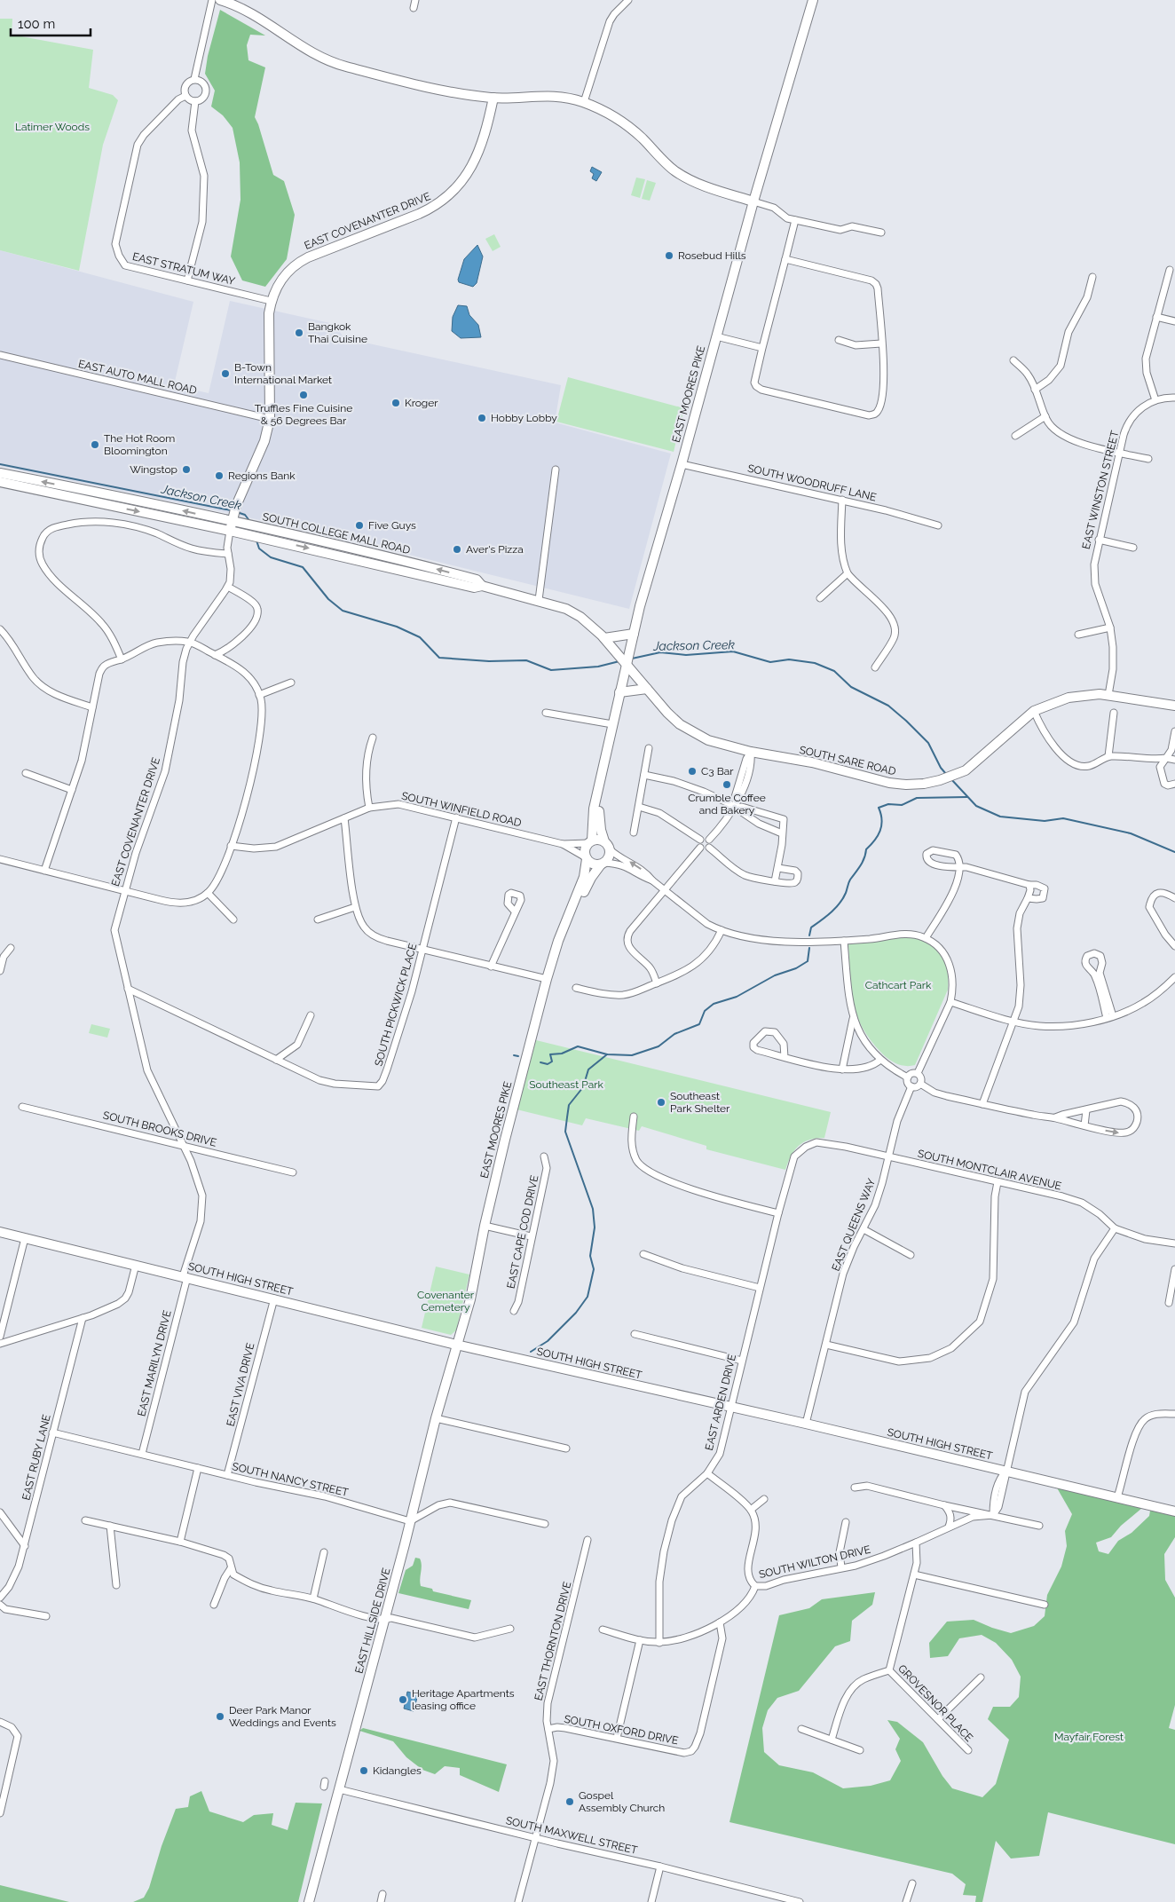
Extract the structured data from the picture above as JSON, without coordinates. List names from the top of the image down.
{
  "streets": {
    "main road": [
      "EAST COVENANTER DRIVE",
      "EAST MOORES PIKE",
      "SOUTH COLLEGE MALL ROAD",
      "SOUTH SARE ROAD",
      "SOUTH HIGH STREET",
      "EAST HILLSIDE DRIVE"
    ],
    "street": [
      "EAST STRATUM WAY",
      "EAST AUTO MALL ROAD",
      "SOUTH WOODRUFF LANE",
      "EAST WINSTON STREET",
      "SOUTH WINFIELD ROAD",
      "SOUTH PICKWICK PLACE",
      "SOUTH BROOKS DRIVE",
      "SOUTH MONTCLAIR AVENUE",
      "EAST QUEENS WAY",
      "EAST CAPE COD DRIVE",
      "EAST MARILYN DRIVE",
      "EAST VIVA DRIVE",
      "EAST ARDEN DRIVE",
      "EAST RUBY LANE",
      "SOUTH NANCY STREET",
      "SOUTH WILTON DRIVE",
      "EAST THORNTON DRIVE",
      "GROVESNOR PLACE",
      "SOUTH OXFORD DRIVE",
      "SOUTH MAXWELL STREET"
    ]
  },
  "crossings": [
    ["EAST COVENANTER DRIVE", "EAST STRATUM WAY"],
    ["EAST COVENANTER DRIVE", "EAST AUTO MALL ROAD"],
    ["EAST COVENANTER DRIVE", "SOUTH COLLEGE MALL ROAD"],
    ["EAST COVENANTER DRIVE", "SOUTH PICKWICK PLACE"],
    ["EAST COVENANTER DRIVE", "SOUTH BROOKS DRIVE"],
    ["EAST COVENANTER DRIVE", "SOUTH HIGH STREET"],
    ["EAST COVENANTER DRIVE", "EAST MARILYN DRIVE"],
    ["EAST MOORES PIKE", "SOUTH WOODRUFF LANE"],
    ["EAST MOORES PIKE", "SOUTH COLLEGE MALL ROAD"],
    ["EAST MOORES PIKE", "SOUTH SARE ROAD"],
    ["EAST MOORES PIKE", "SOUTH WINFIELD ROAD"],
    ["EAST MOORES PIKE", "SOUTH HIGH STREET"],
    ["EAST MOORES PIKE", "EAST HILLSIDE DRIVE"],
    ["EAST WINSTON STREET", "SOUTH SARE ROAD"],
    ["SOUTH COLLEGE MALL ROAD", "SOUTH SARE ROAD"],
    ["SOUTH WINFIELD ROAD", "SOUTH PICKWICK PLACE"],
    ["SOUTH MONTCLAIR AVENUE", "EAST QUEENS WAY"],
    ["SOUTH MONTCLAIR AVENUE", "EAST ARDEN DRIVE"],
    ["EAST QUEENS WAY", "SOUTH HIGH STREET"],
    ["SOUTH HIGH STREET", "EAST MARILYN DRIVE"],
    ["SOUTH HIGH STREET", "EAST VIVA DRIVE"],
    ["SOUTH HIGH STREET", "EAST ARDEN DRIVE"],
    ["SOUTH HIGH STREET", "EAST HILLSIDE DRIVE"],
    ["EAST MARILYN DRIVE", "SOUTH NANCY STREET"],
    ["EAST VIVA DRIVE", "SOUTH NANCY STREET"],
    ["EAST ARDEN DRIVE", "SOUTH WILTON DRIVE"],
    ["EAST RUBY LANE", "SOUTH NANCY STREET"],
    ["SOUTH NANCY STREET", "EAST HILLSIDE DRIVE"],
    ["SOUTH WILTON DRIVE", "SOUTH OXFORD DRIVE"],
    ["EAST HILLSIDE DRIVE", "SOUTH MAXWELL STREET"],
    ["EAST THORNTON DRIVE", "SOUTH OXFORD DRIVE"],
    ["EAST THORNTON DRIVE", "SOUTH MAXWELL STREET"]
  ],
  "water": ["Jackson Creek"],
  "parks": [
    "Latimer Woods",
    "Cathcart Park",
    "Southeast Park",
    "Covenanter Cemetery",
    "Mayfair Forest"
  ],
  "places": [
    "Rosebud Hills",
    "Bangkok Thai Cuisine",
    "B-Town International Market",
    "Truffles Fine Cuisine & 56 Degrees Bar",
    "Kroger",
    "Hobby Lobby",
    "The Hot Room Bloomington",
    "Wingstop",
    "Regions Bank",
    "Five Guys",
    "Aver's Pizza",
    "C3 Bar",
    "Crumble Coffee and Bakery",
    "Southeast Park Shelter",
    "Heritage Apartments leasing office",
    "Deer Park Manor Weddings and Events",
    "Kidangles",
    "Gospel Assembly Church"
  ],
  "scale_bar": "100 m"
}
